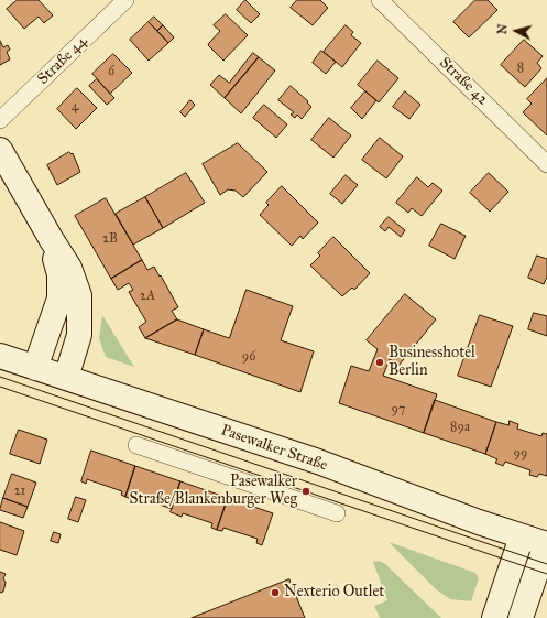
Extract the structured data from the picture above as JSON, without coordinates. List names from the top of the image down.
{
  "streets": {
    "main road": ["Pasewalker Straße"],
    "street": ["Straße 44", "Straße 42"]
  },
  "places": ["Businesshotel Berlin", "Pasewalker Straße/Blankenburger Weg", "Nexterio Outlet"],
  "house_numbers": [
    "8",
    "6",
    "4",
    "2B",
    "2A",
    "96",
    "97",
    "89a",
    "99",
    "21"
  ],
  "north": "left"
}
